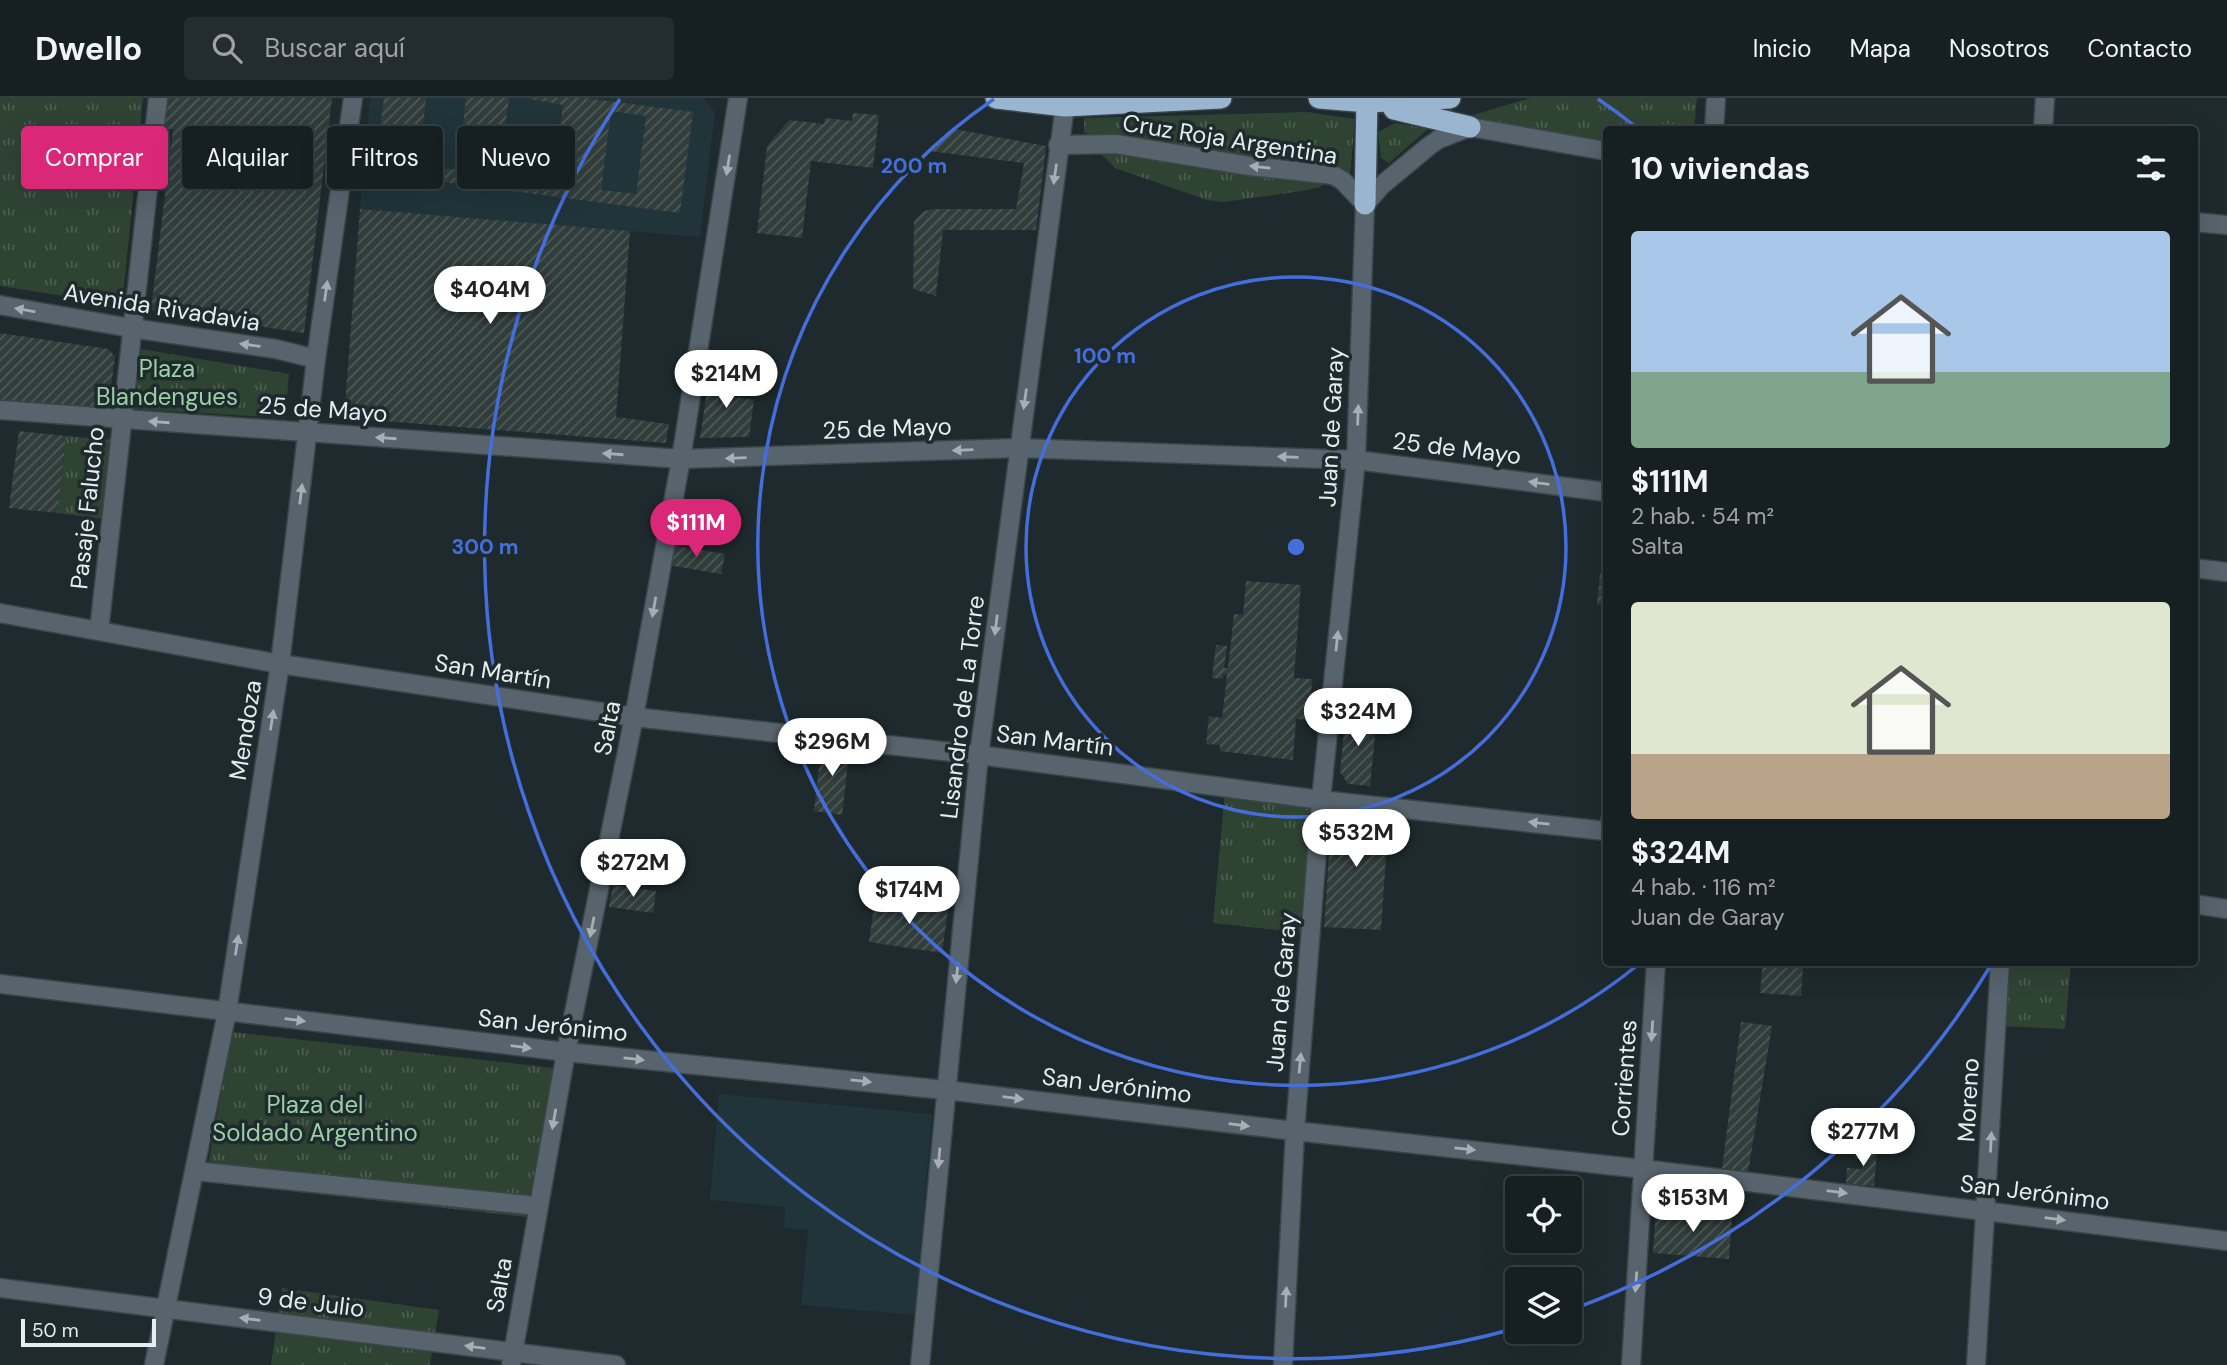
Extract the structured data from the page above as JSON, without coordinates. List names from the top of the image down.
{
  "streets": {
    "street": [
      "Cruz Roja Argentina",
      "Avenida Rivadavia",
      "25 de Mayo",
      "Juan de Garay",
      "Pasaje Falucho",
      "San Martín",
      "Lisandro de La Torre",
      "Salta",
      "Mendoza",
      "San Jerónimo",
      "Corrientes",
      "Moreno",
      "9 de Julio"
    ]
  },
  "crossings": [
    ["Cruz Roja Argentina", "Juan de Garay"],
    ["Cruz Roja Argentina", "Lisandro de La Torre"],
    ["Avenida Rivadavia", "Pasaje Falucho"],
    ["Avenida Rivadavia", "Mendoza"],
    ["25 de Mayo", "Juan de Garay"],
    ["25 de Mayo", "Pasaje Falucho"],
    ["25 de Mayo", "Lisandro de La Torre"],
    ["25 de Mayo", "Salta"],
    ["25 de Mayo", "Mendoza"],
    ["Juan de Garay", "San Martín"],
    ["Juan de Garay", "San Jerónimo"],
    ["Pasaje Falucho", "San Martín"],
    ["San Martín", "Lisandro de La Torre"],
    ["San Martín", "Salta"],
    ["San Martín", "Mendoza"],
    ["Lisandro de La Torre", "San Jerónimo"],
    ["Salta", "San Jerónimo"],
    ["Salta", "9 de Julio"],
    ["Mendoza", "San Jerónimo"],
    ["Mendoza", "9 de Julio"],
    ["San Jerónimo", "Corrientes"],
    ["San Jerónimo", "Moreno"]
  ],
  "one_way": [
    "Cruz Roja Argentina",
    "Avenida Rivadavia",
    "25 de Mayo",
    "Juan de Garay",
    "Lisandro de La Torre",
    "Salta",
    "Mendoza",
    "San Jerónimo",
    "Corrientes",
    "Moreno"
  ],
  "parks": ["Plaza Blandengues", "Plaza del Soldado Argentino"],
  "scale_bar": "50 m",
  "page": {
    "header": "Dwello",
    "search": "Buscar aquí",
    "nav": [
      "Inicio",
      "Mapa",
      "Nosotros",
      "Contacto"
    ],
    "chip": [
      "Comprar",
      "Alquilar",
      "Filtros",
      "Nuevo"
    ],
    "heading": "10 viviendas",
    "list": [
      {
        "name": "$111M",
        "note": "2 hab. · 54 m² · Salta"
      },
      {
        "name": "$324M",
        "note": "4 hab. · 116 m² · Juan de Garay"
      }
    ],
    "price": [
      "$404M",
      "$214M",
      "$111M",
      "$324M",
      "$296M",
      "$532M",
      "$272M",
      "$174M",
      "$277M",
      "$153M"
    ],
    "scale": "50 m"
  },
  "rings": ["200 m", "100 m", "300 m"]
}
